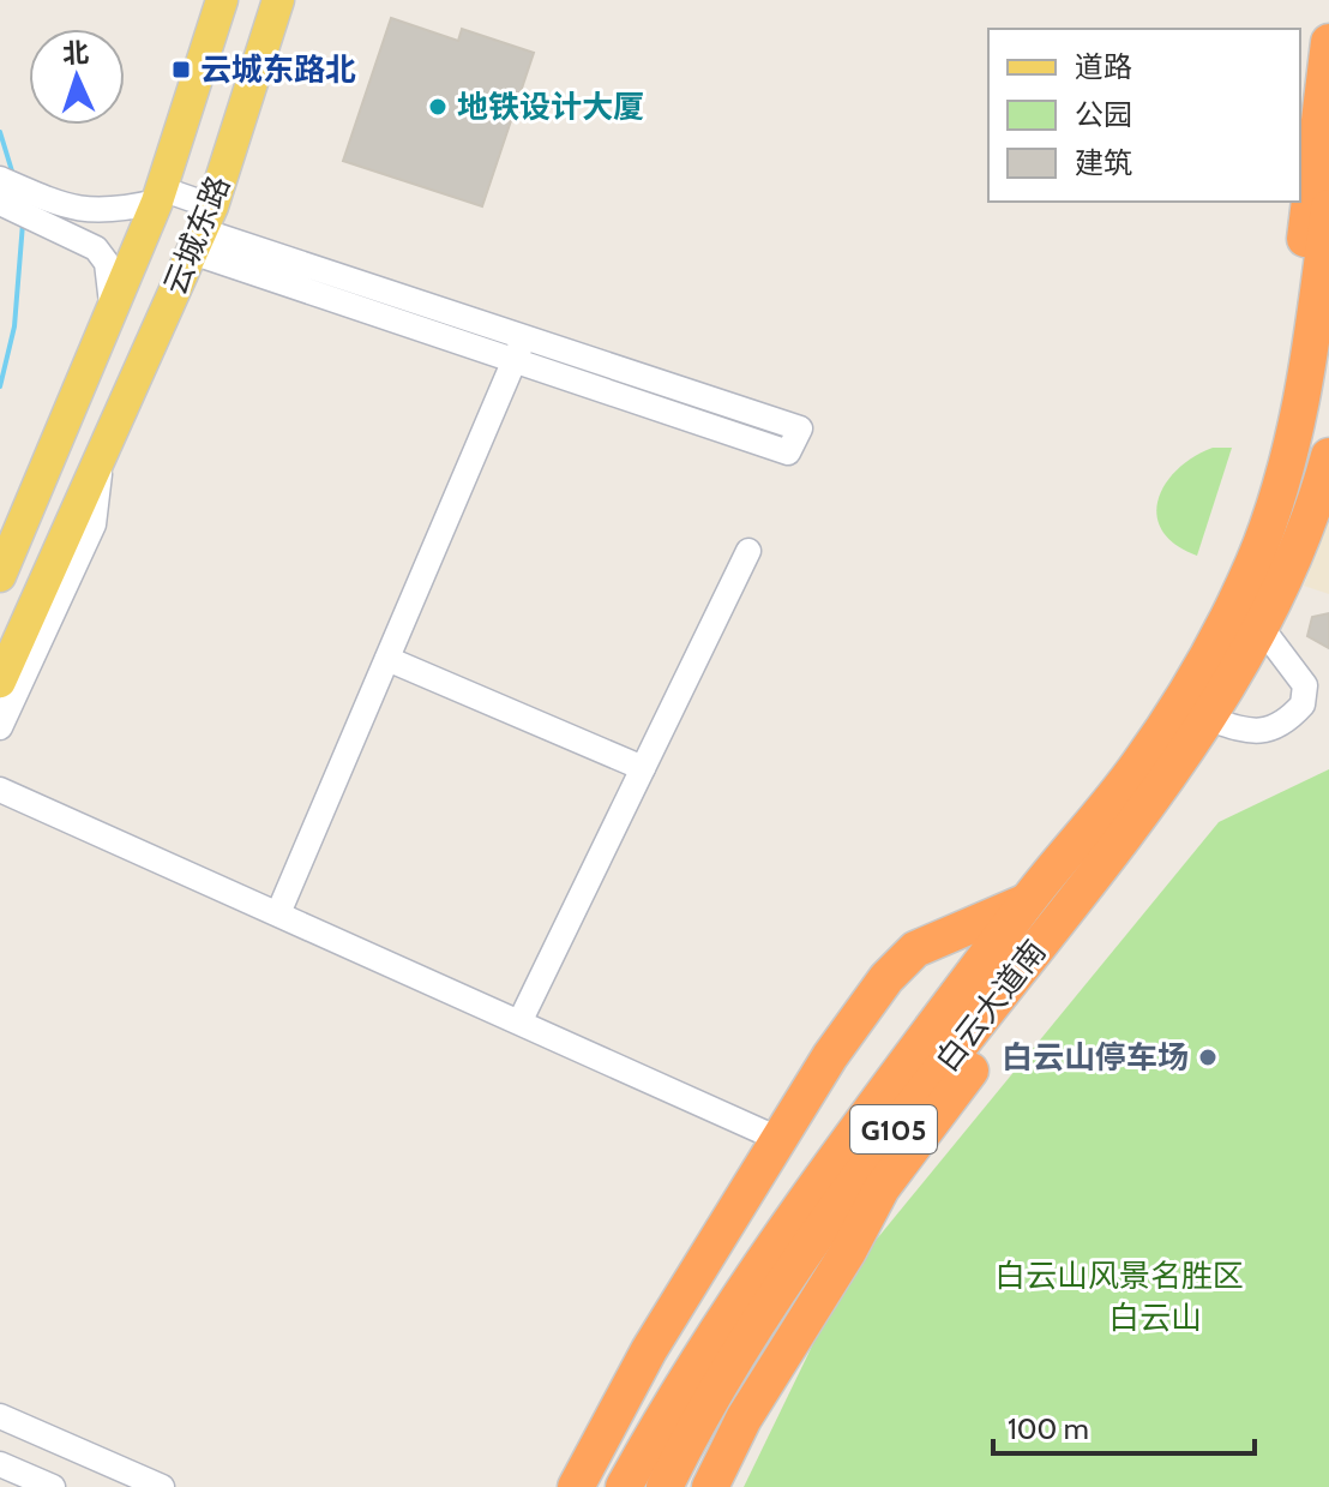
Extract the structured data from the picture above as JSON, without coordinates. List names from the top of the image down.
{
  "streets": {
    "highway": ["白云大道南", "G105"],
    "main road": ["云城东路"]
  },
  "parks": ["白云山风景名胜区", "白云山"],
  "places": {
    "transit": ["云城东路北"],
    "other": ["地铁设计大厦", "白云山停车场"]
  },
  "legend": ["道路", "公园", "建筑"],
  "scale_bar": "100 m",
  "north": "top"
}
